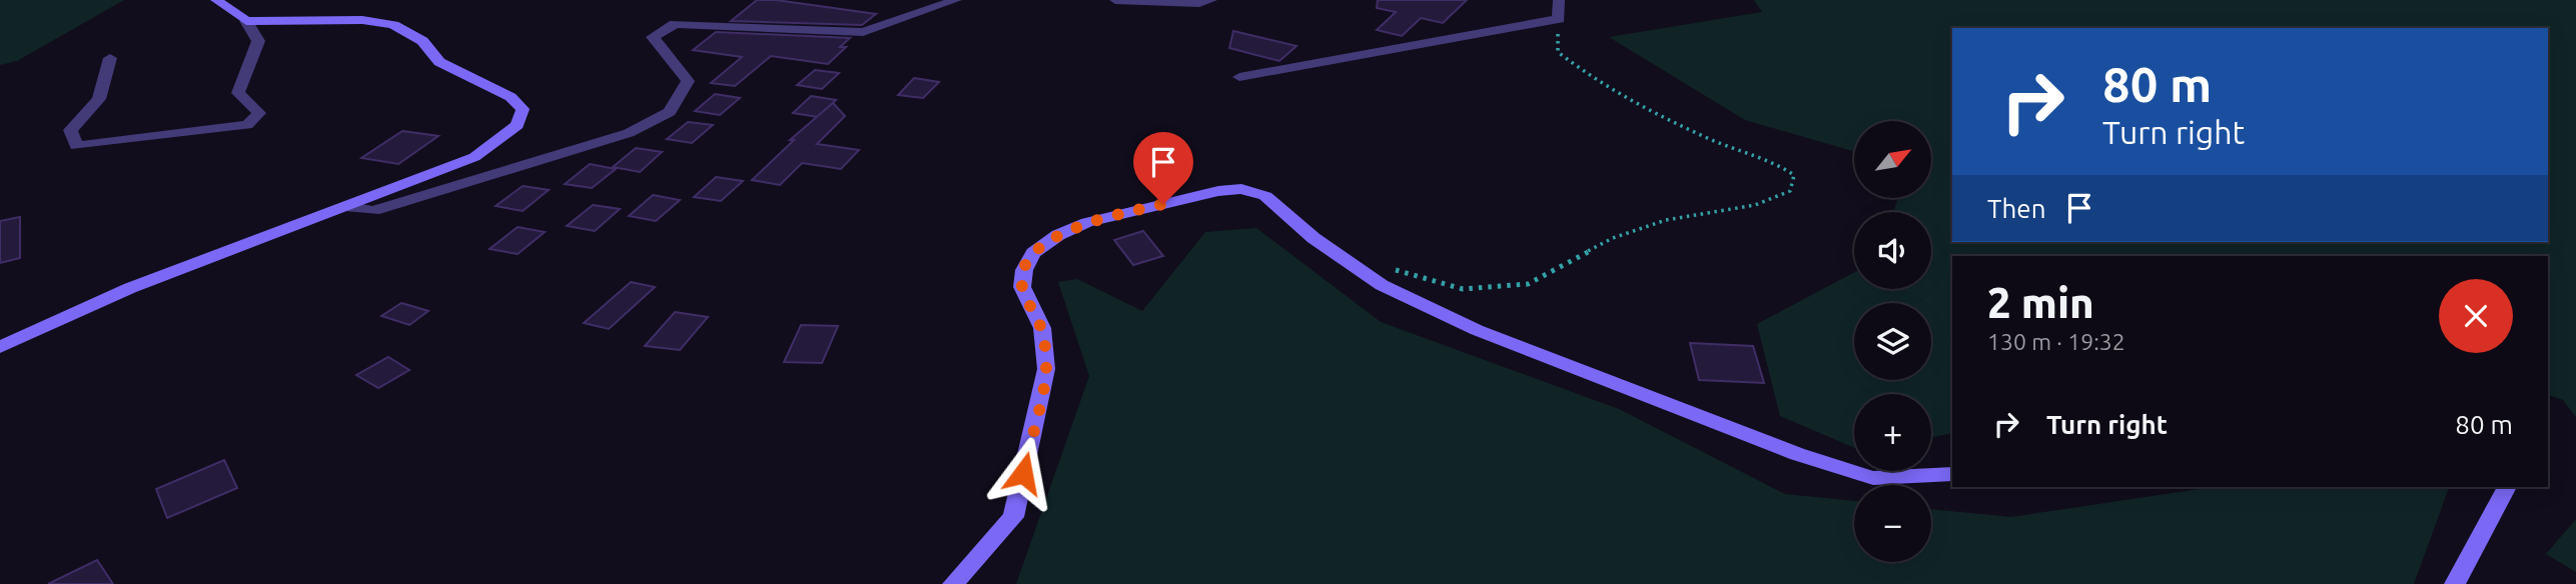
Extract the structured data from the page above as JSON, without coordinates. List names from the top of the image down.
{
  "north": "top right",
  "page": {
    "turn": ["80 m", "Turn right"],
    "map_buttons": ["+", "−"],
    "then": "Then",
    "heading": ["2 min", "130 m · 19:32"],
    "list": [
      {
        "name": "Turn right",
        "value": "80 m"
      }
    ]
  }
}
